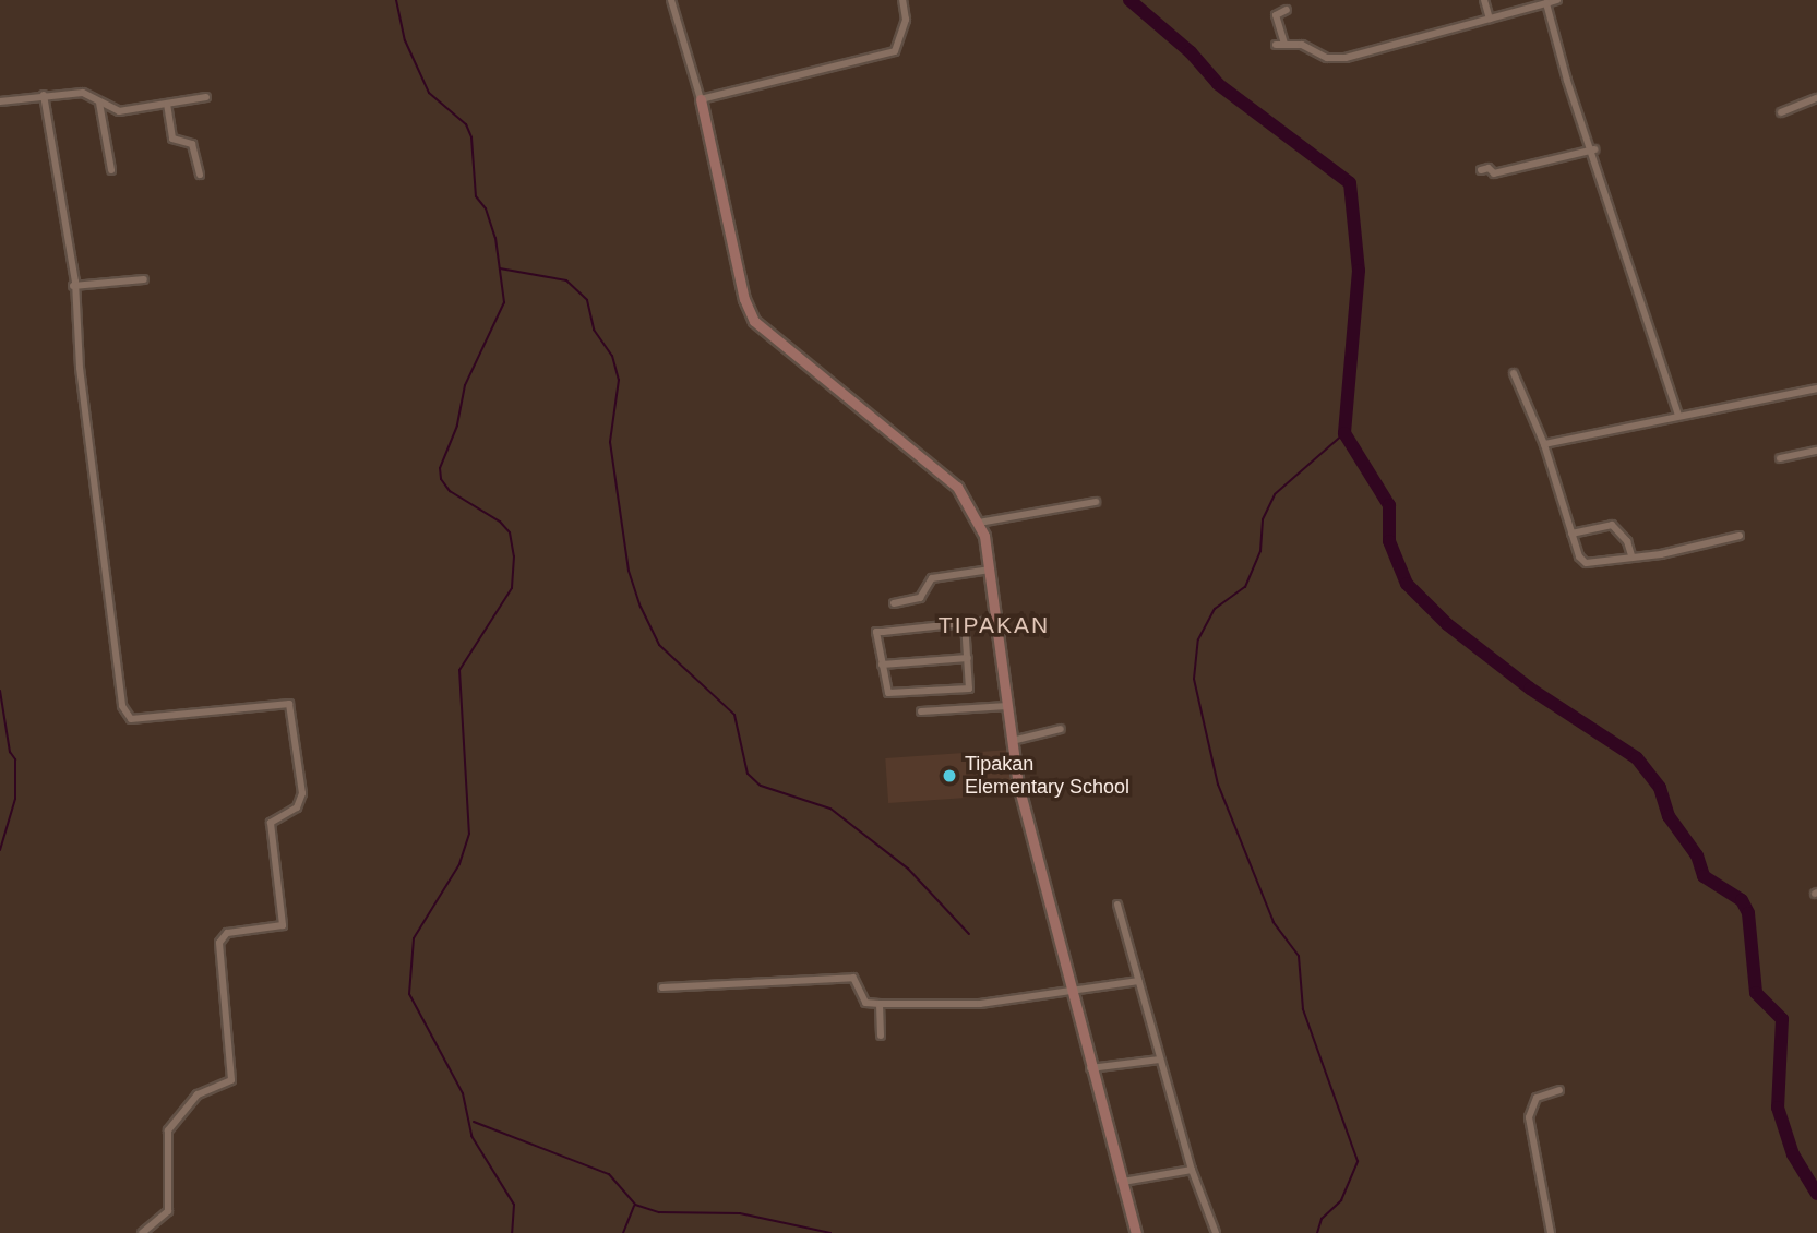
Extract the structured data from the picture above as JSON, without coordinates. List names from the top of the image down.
{
  "districts": ["TIPAKAN"],
  "places": ["Tipakan Elementary School"]
}
